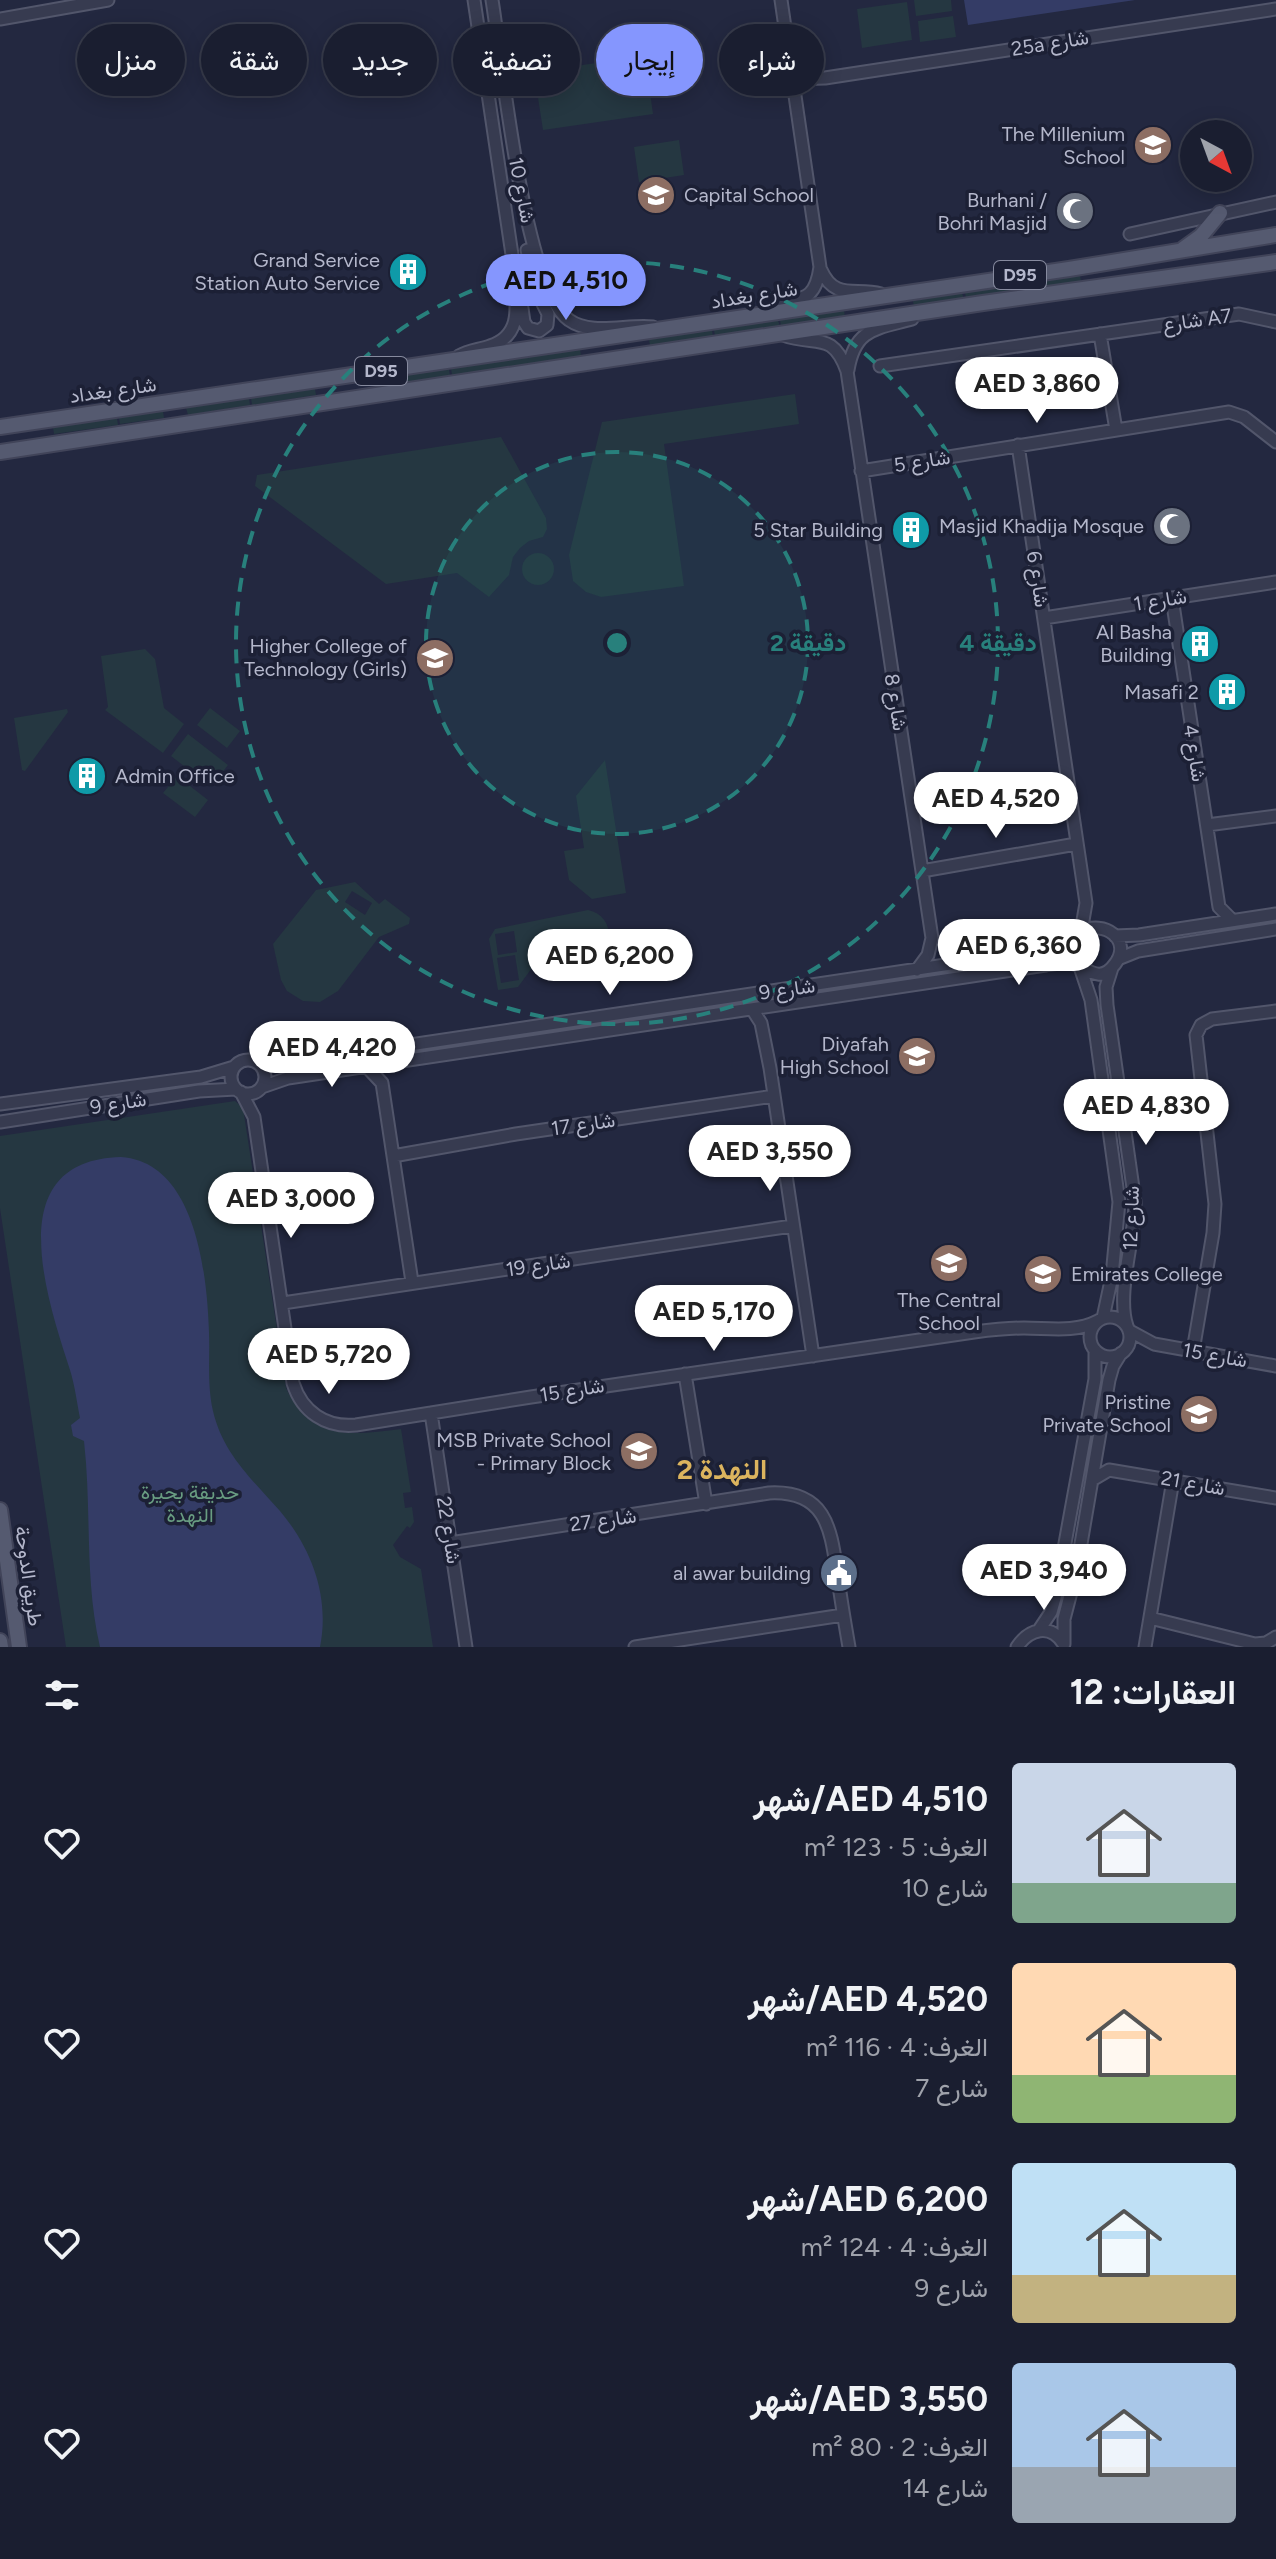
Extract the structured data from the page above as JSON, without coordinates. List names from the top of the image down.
{
  "streets": {
    "main road": ["D95", "شارع بغداد", "طريق الدوحة"],
    "street": [
      "25a شارع",
      "شارع 10",
      "شارع A7",
      "شارع 5",
      "شارع 6",
      "شارع 1",
      "شارع 8",
      "شارع 4",
      "شارع 9",
      "شارع 17",
      "شارع 12",
      "شارع 19",
      "شارع 15",
      "شارع 21",
      "شارع 27",
      "شارع 22"
    ]
  },
  "crossings": [
    ["شارع 10", "شارع بغداد"],
    ["شارع 5", "شارع 6"],
    ["شارع 5", "شارع 8"],
    ["شارع 6", "شارع 1"],
    ["شارع 6", "شارع 9"],
    ["شارع 6", "شارع 12"],
    ["شارع 1", "شارع 4"],
    ["شارع 9", "شارع 12"],
    ["شارع 9", "شارع 15"],
    ["شارع 12", "شارع 15"],
    ["شارع 19", "شارع 15"],
    ["شارع 15", "شارع 22"],
    ["شارع 27", "شارع 22"]
  ],
  "districts": ["النهدة 2"],
  "parks": ["حديقة بحيرة النهدة"],
  "places": {
    "school or university": [
      "The Millenium School",
      "Capital School",
      "Higher College of Technology (Girls)",
      "Diyafah High School",
      "The Central School",
      "Emirates College",
      "Pristine Private School",
      "MSB Private School - Primary Block"
    ],
    "mosque": ["Burhani / Bohri Masjid", "Masjid Khadija Mosque"],
    "building": [
      "Grand Service Station Auto Service",
      "5 Star Building",
      "Al Basha Building",
      "Masafi 2",
      "Admin Office"
    ],
    "public building": ["al awar building"]
  },
  "north": "bottom right",
  "page": {
    "chip": [
      "شراء",
      "إيجار",
      "تصفية",
      "جديد",
      "شقة",
      "منزل"
    ],
    "price": [
      "AED 4,510",
      "AED 3,860",
      "AED 4,520",
      "AED 6,360",
      "AED 6,200",
      "AED 4,420",
      "AED 4,830",
      "AED 3,550",
      "AED 3,000",
      "AED 5,170",
      "AED 5,720",
      "AED 3,940"
    ],
    "heading": "العقارات: 12",
    "list": [
      {
        "name": "AED 4,510/شهر",
        "note": "الغرف: 5 · 123 m² · شارع 10"
      },
      {
        "name": "AED 4,520/شهر",
        "note": "الغرف: 4 · 116 m² · شارع 7"
      },
      {
        "name": "AED 6,200/شهر",
        "note": "الغرف: 4 · 124 m² · شارع 9"
      },
      {
        "name": "AED 3,550/شهر",
        "note": "الغرف: 2 · 80 m² · شارع 14"
      }
    ]
  },
  "rings": ["2 دقيقة", "4 دقيقة"]
}
